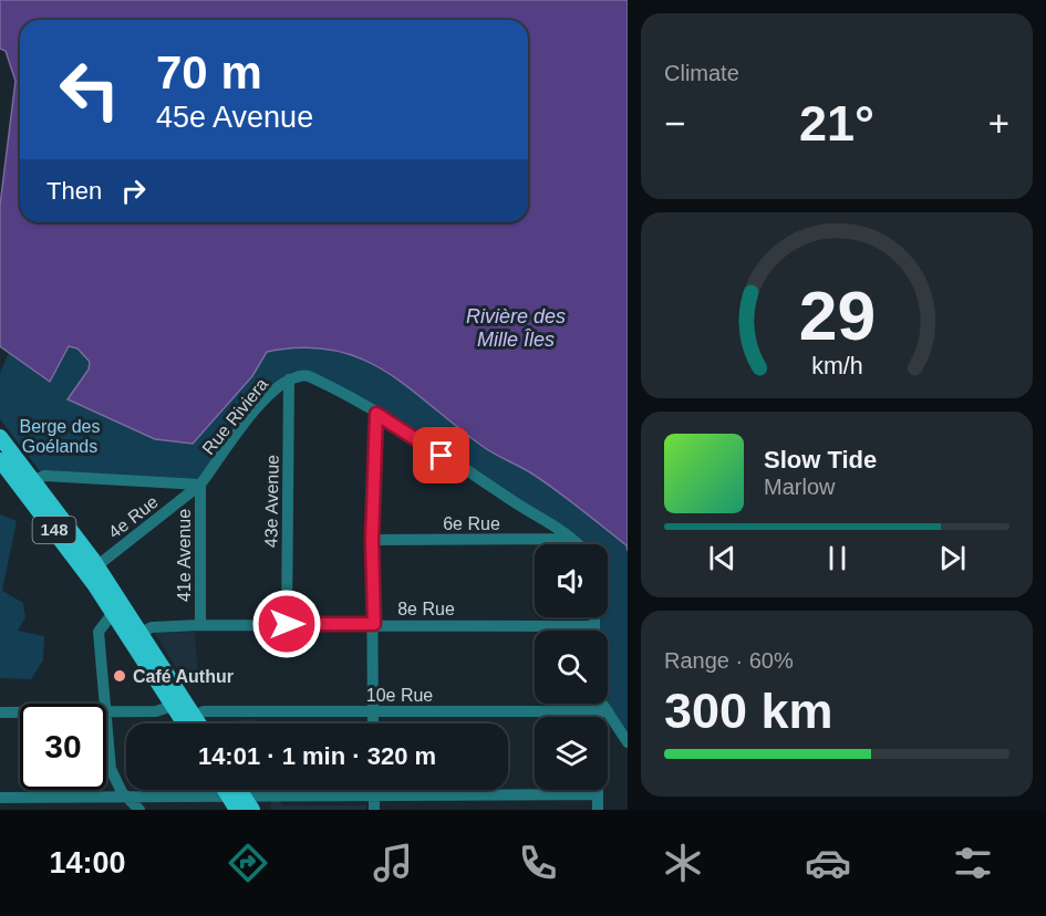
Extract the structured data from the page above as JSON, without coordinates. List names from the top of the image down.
{
  "streets": {
    "main road": ["148"],
    "street": [
      "Rue Riviera",
      "43e Avenue",
      "4e Rue",
      "6e Rue",
      "41e Avenue",
      "8e Rue",
      "10e Rue"
    ]
  },
  "crossings": [
    ["Rue Riviera", "43e Avenue"],
    ["Rue Riviera", "4e Rue"],
    ["Rue Riviera", "6e Rue"],
    ["Rue Riviera", "41e Avenue"],
    ["43e Avenue", "8e Rue"],
    ["4e Rue", "148"],
    ["4e Rue", "41e Avenue"],
    ["148", "8e Rue"],
    ["148", "10e Rue"],
    ["41e Avenue", "8e Rue"]
  ],
  "water": ["Rivière des Mille Îles"],
  "parks": ["Berge des Goélands"],
  "places": ["Café Authur"],
  "page": {
    "tile": [
      "Climate",
      ["Range · 60%", "300 km"]
    ],
    "turn": ["70 m", "45e Avenue"],
    "heat": ["−", "21°", "+"],
    "then": "Then",
    "song": ["Slow Tide", "Marlow"],
    "limit": "30",
    "trip": "14:01 · 1 min · 320 m",
    "tabs": "14:00",
    "gauge": ["29", "km/h"]
  }
}
